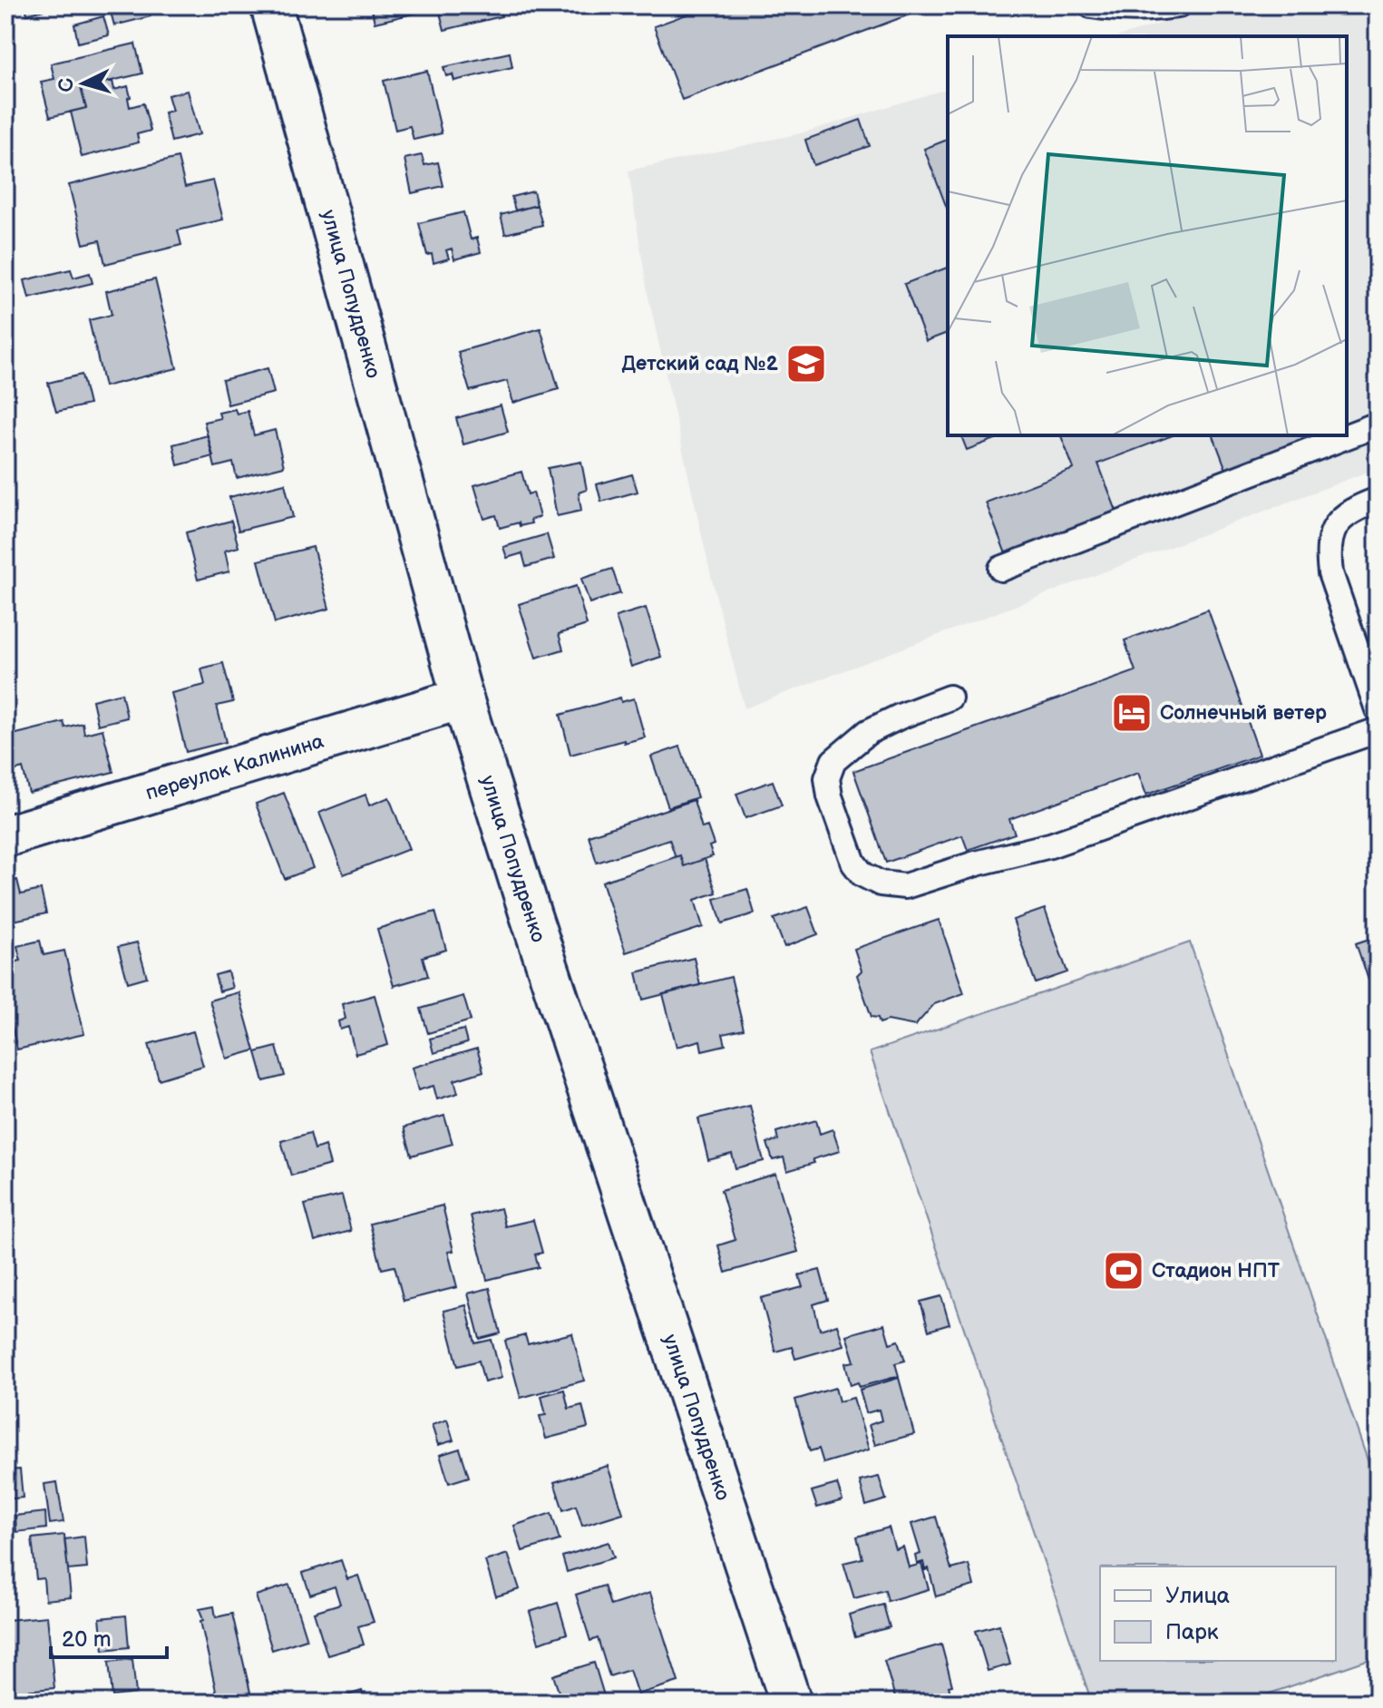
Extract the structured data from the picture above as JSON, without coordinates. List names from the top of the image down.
{
  "streets": {
    "street": ["улица Попудренко", "переулок Калинина"]
  },
  "crossings": [
    ["улица Попудренко", "переулок Калинина"]
  ],
  "places": {
    "school or university": ["Детский сад №2"],
    "hotel": ["Солнечный ветер"],
    "sports": ["Стадион НПТ"]
  },
  "legend": ["Улица", "Парк"],
  "scale_bar": "20 m",
  "north": "left"
}
